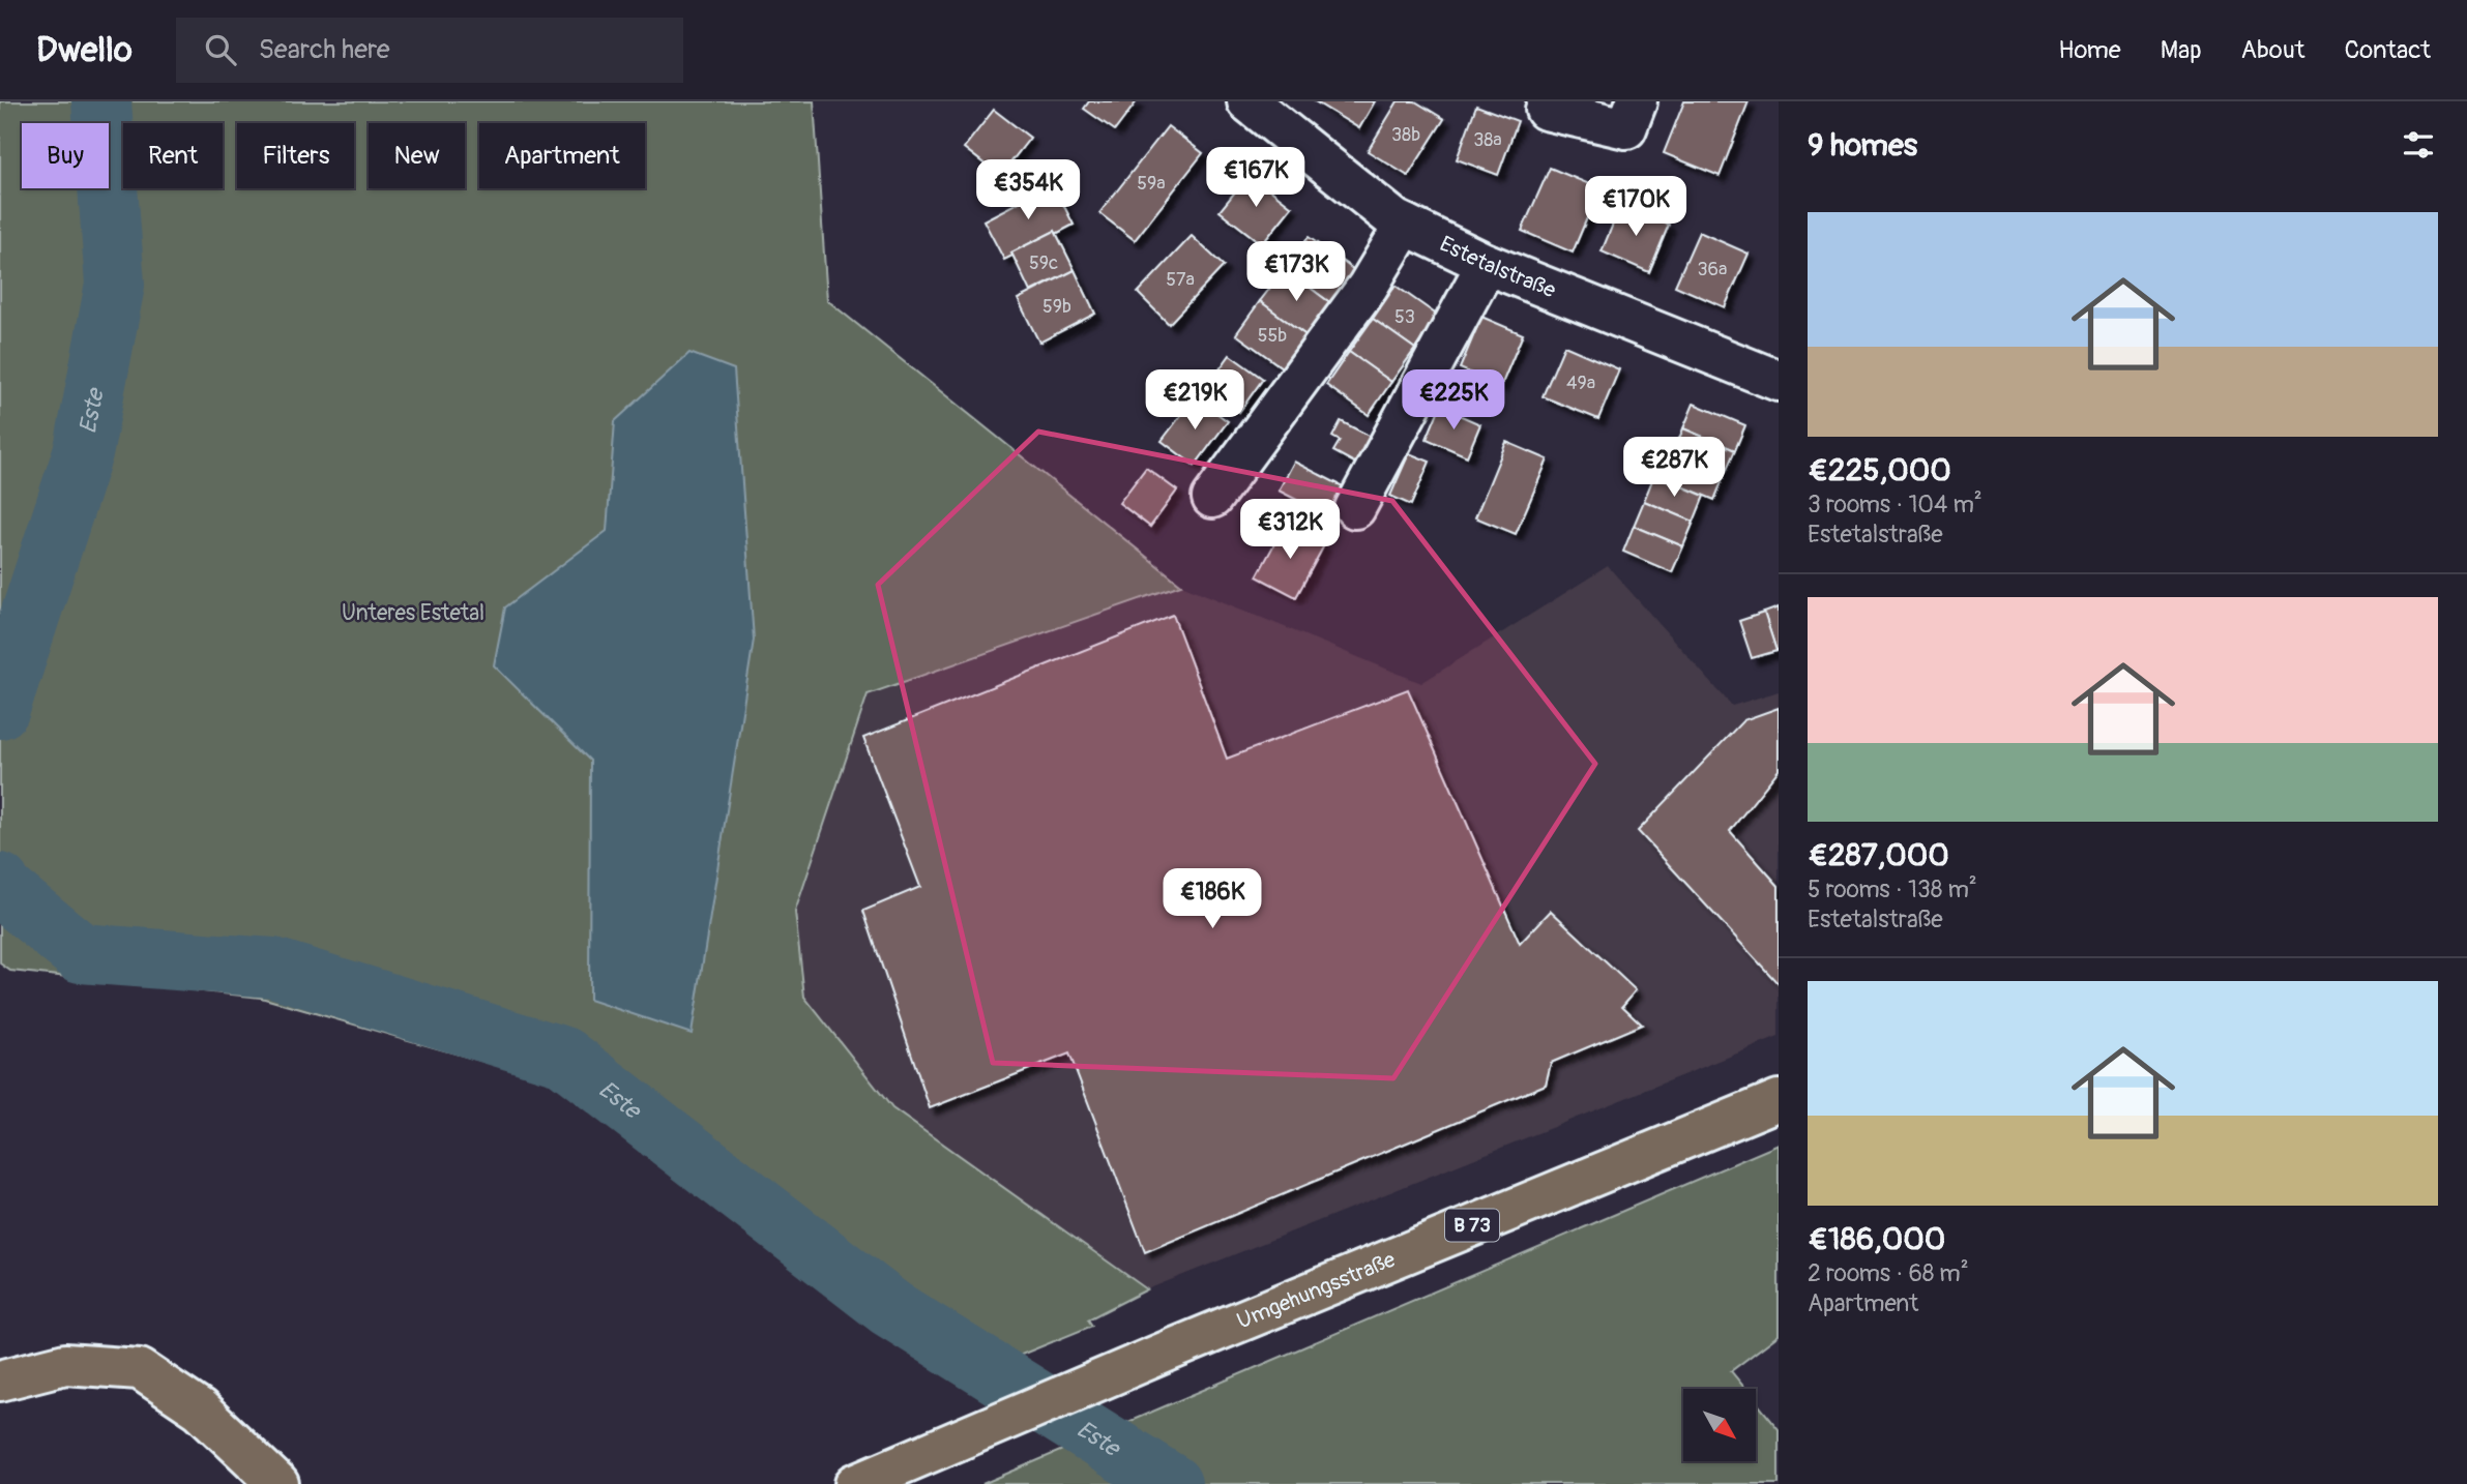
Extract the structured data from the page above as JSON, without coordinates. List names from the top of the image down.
{
  "streets": {
    "main road": ["B 73", "Umgehungsstraße"],
    "street": ["Estetalstraße"]
  },
  "water": ["Este"],
  "parks": ["Unteres Estetal"],
  "house_numbers": [
    "38b",
    "38a",
    "59a",
    "59c",
    "36a",
    "57a",
    "59b",
    "53",
    "55b",
    "49a"
  ],
  "north": "bottom right",
  "page": {
    "header": "Dwello",
    "search": "Search here",
    "nav": [
      "Home",
      "Map",
      "About",
      "Contact"
    ],
    "heading": "9 homes",
    "chip": [
      "Buy",
      "Rent",
      "Filters",
      "New",
      "Apartment"
    ],
    "price": [
      "€167K",
      "€354K",
      "€170K",
      "€173K",
      "€219K",
      "€225K",
      "€287K",
      "€312K",
      "€186K"
    ],
    "list": [
      {
        "name": "€225,000",
        "note": "3 rooms · 104 m² · Estetalstraße"
      },
      {
        "name": "€287,000",
        "note": "5 rooms · 138 m² · Estetalstraße"
      },
      {
        "name": "€186,000",
        "note": "2 rooms · 68 m² · Apartment"
      }
    ]
  }
}
